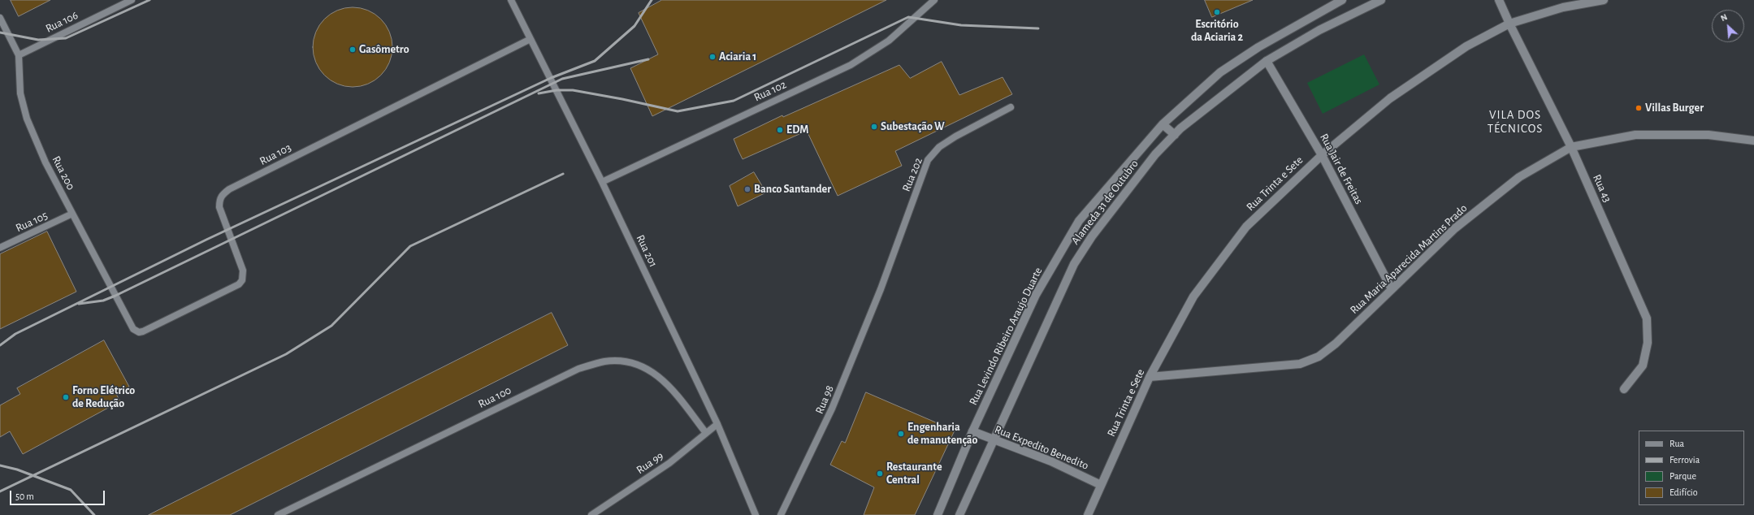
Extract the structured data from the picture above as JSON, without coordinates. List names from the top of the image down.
{
  "streets": {
    "street": [
      "Rua Jair de Freitas",
      "Rua Trinta e Sete",
      "Rua 43",
      "Alameda 31 de Outubro",
      "Rua Maria Aparecida Martins Prado",
      "Rua Levindo Ribeiro Araujo Duarte",
      "Rua Expedito Benedito"
    ],
    "lane": [
      "Rua 106",
      "Rua 102",
      "Rua 103",
      "Rua 200",
      "Rua 202",
      "Rua 105",
      "Rua 201",
      "Rua 100",
      "Rua 98",
      "Rua 99"
    ]
  },
  "crossings": [
    ["Rua 106", "Rua 200"],
    ["Rua 102", "Rua 201"],
    ["Rua 103", "Rua 200"],
    ["Rua 103", "Rua 201"],
    ["Rua Jair de Freitas", "Rua Trinta e Sete"],
    ["Rua Jair de Freitas", "Alameda 31 de Outubro"],
    ["Rua Jair de Freitas", "Rua Maria Aparecida Martins Prado"],
    ["Rua 200", "Rua 105"],
    ["Rua 202", "Rua 98"],
    ["Rua Trinta e Sete", "Rua 43"],
    ["Rua Trinta e Sete", "Rua Maria Aparecida Martins Prado"],
    ["Rua Trinta e Sete", "Rua Expedito Benedito"],
    ["Rua 43", "Rua Maria Aparecida Martins Prado"],
    ["Alameda 31 de Outubro", "Rua Expedito Benedito"],
    ["Rua 201", "Rua 99"],
    ["Rua Levindo Ribeiro Araujo Duarte", "Rua Expedito Benedito"],
    ["Rua 100", "Rua 99"]
  ],
  "districts": ["VILA DOS TÉCNICOS"],
  "places": [
    "Escritório da Aciaria 2",
    "Gasômetro",
    "Aciaria 1",
    "Villas Burger",
    "Subestação W",
    "EDM",
    "Banco Santander",
    "Forno Elétrico de Redução",
    "Engenharia de manutenção",
    "Restaurante Central"
  ],
  "legend": [
    "Rua",
    "Ferrovia",
    "Parque",
    "Edifício"
  ],
  "scale_bar": "50 m",
  "north": "top left"
}
